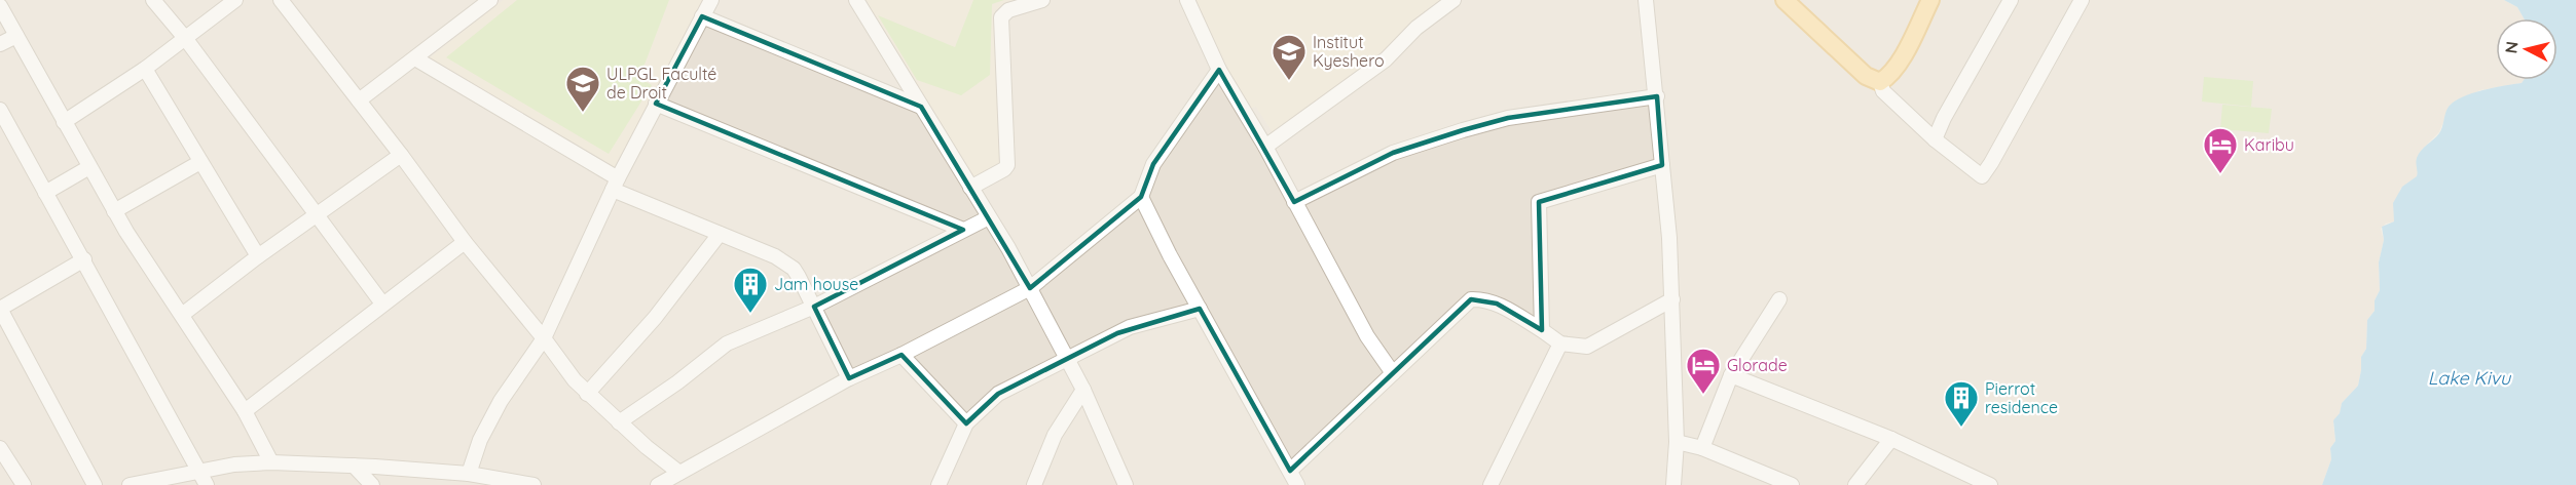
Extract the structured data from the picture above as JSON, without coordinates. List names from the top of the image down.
{
  "water": ["Lake Kivu"],
  "places": {
    "school or university": ["Institut Kyeshero", "ULPGL Faculté de Droit"],
    "hotel": ["Karibu", "Glorade"],
    "building": ["Jam house", "Pierrot residence"]
  },
  "north": "left"
}
